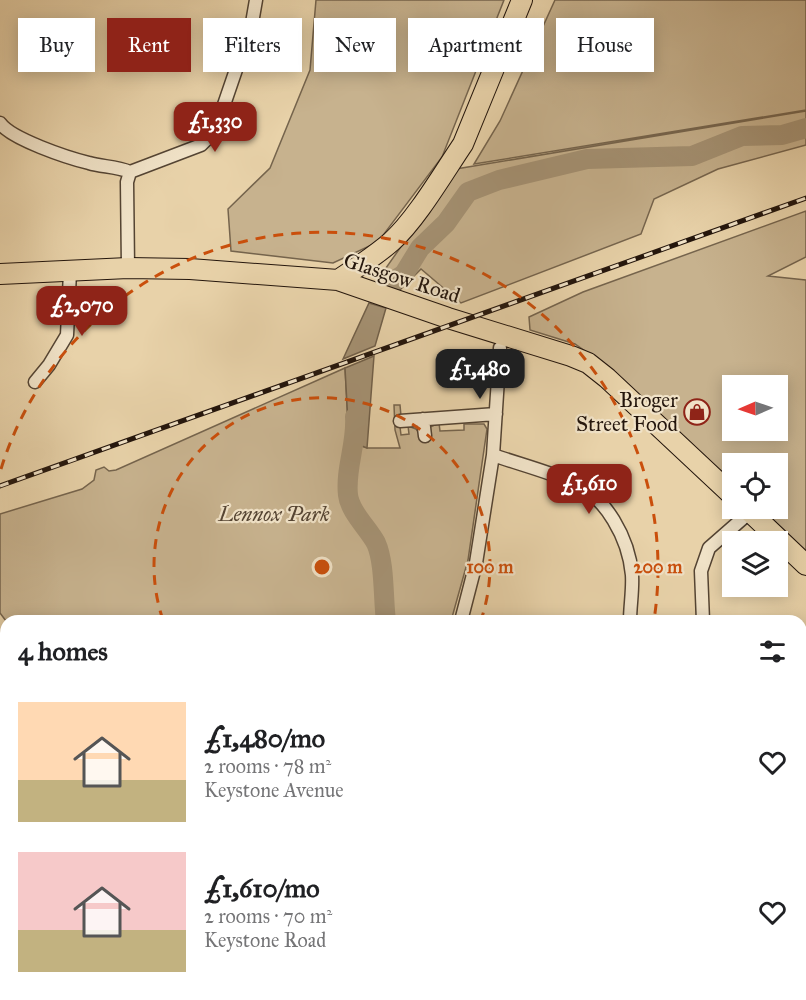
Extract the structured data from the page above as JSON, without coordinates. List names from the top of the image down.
{
  "streets": {
    "main road": ["Glasgow Road"]
  },
  "parks": ["Lennox Park"],
  "places": {
    "shop": ["Broger Street Food"]
  },
  "north": "left",
  "page": {
    "chip": [
      "Buy",
      "Rent",
      "Filters",
      "New",
      "Apartment",
      "House"
    ],
    "price": [
      "£1,330",
      "£2,070",
      "£1,480",
      "£1,610"
    ],
    "heading": "4 homes",
    "list": [
      {
        "name": "£1,480/mo",
        "note": "2 rooms · 78 m² · Keystone Avenue"
      },
      {
        "name": "£1,610/mo",
        "note": "2 rooms · 70 m² · Keystone Road"
      }
    ]
  },
  "rings": ["100 m", "200 m"]
}
